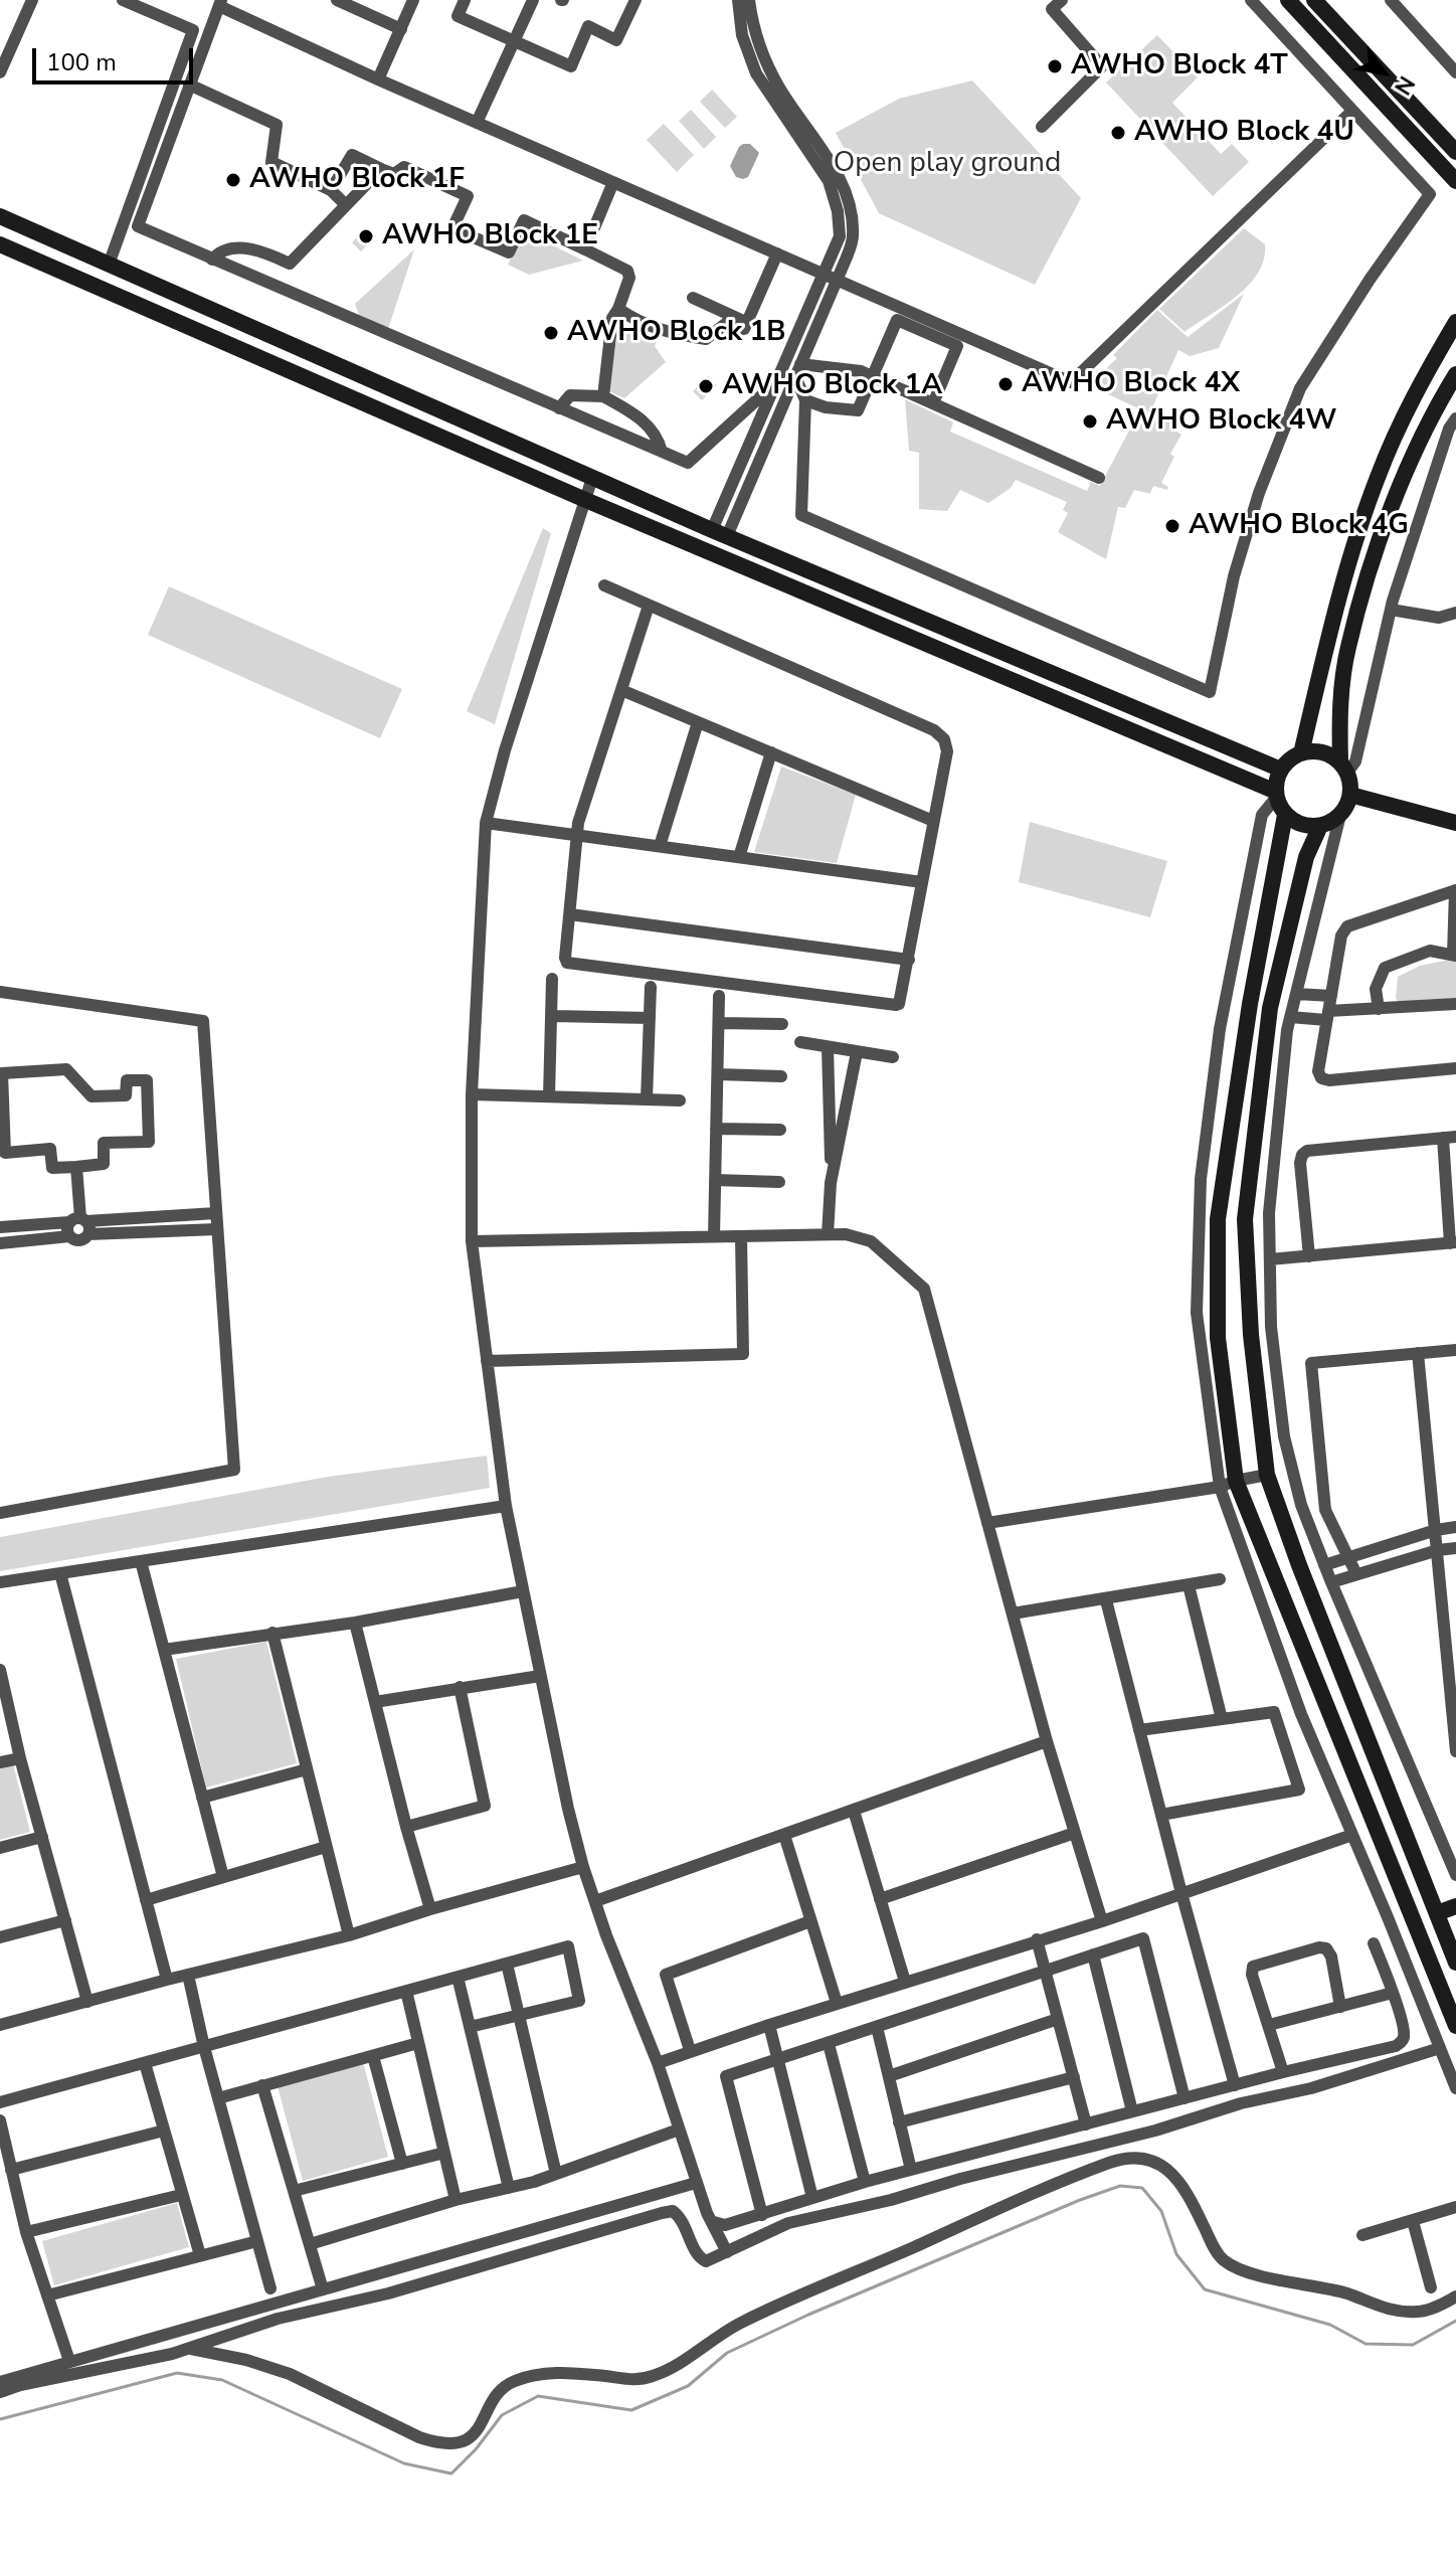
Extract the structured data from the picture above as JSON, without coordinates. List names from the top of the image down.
{
  "parks": ["Open play ground"],
  "places": [
    "AWHO Block 4T",
    "AWHO Block 4U",
    "AWHO Block 1F",
    "AWHO Block 1E",
    "AWHO Block 1B",
    "AWHO Block 4X",
    "AWHO Block 1A",
    "AWHO Block 4W",
    "AWHO Block 4G"
  ],
  "scale_bar": "100 m",
  "north": "bottom right"
}
